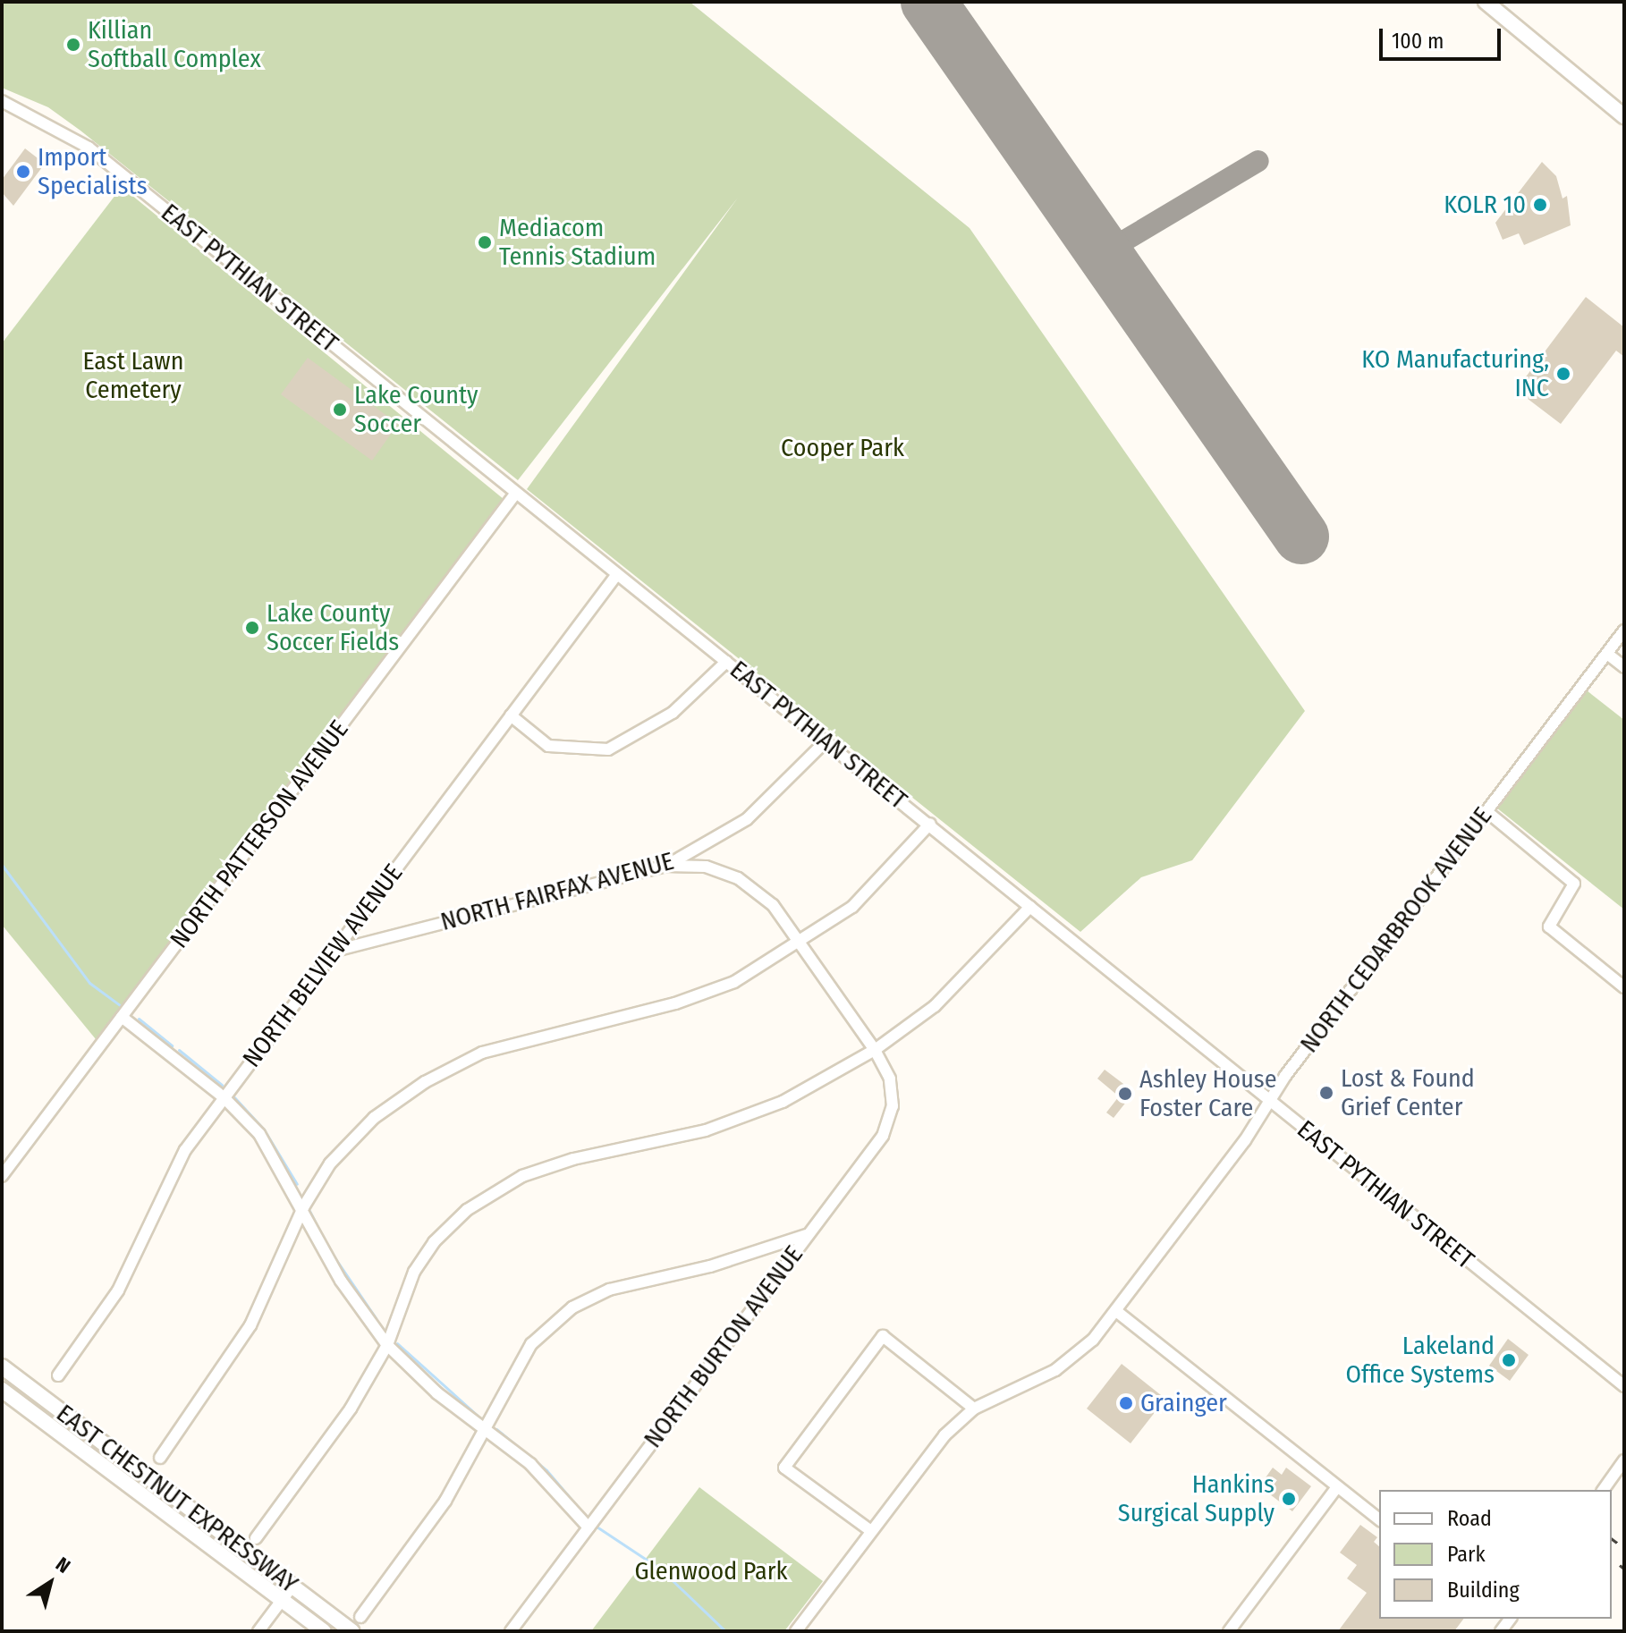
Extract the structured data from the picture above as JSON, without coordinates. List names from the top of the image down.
{
  "streets": {
    "main road": ["EAST CHESTNUT EXPRESSWAY"],
    "street": [
      "EAST PYTHIAN STREET",
      "NORTH PATTERSON AVENUE",
      "NORTH FAIRFAX AVENUE",
      "NORTH CEDARBROOK AVENUE",
      "NORTH BELVIEW AVENUE",
      "NORTH BURTON AVENUE"
    ]
  },
  "crossings": [
    ["EAST PYTHIAN STREET", "NORTH PATTERSON AVENUE"],
    ["EAST PYTHIAN STREET", "NORTH FAIRFAX AVENUE"],
    ["EAST PYTHIAN STREET", "NORTH CEDARBROOK AVENUE"],
    ["EAST PYTHIAN STREET", "NORTH BELVIEW AVENUE"],
    ["NORTH FAIRFAX AVENUE", "NORTH BELVIEW AVENUE"],
    ["NORTH FAIRFAX AVENUE", "NORTH BURTON AVENUE"]
  ],
  "parks": ["East Lawn Cemetery", "Cooper Park", "Glenwood Park"],
  "places": [
    "Killian Softball Complex",
    "Import Specialists",
    "KOLR 10",
    "Mediacom Tennis Stadium",
    "KO Manufacturing, INC",
    "Lake County Soccer",
    "Lake County Soccer Fields",
    "Lost & Found Grief Center",
    "Ashley House Foster Care",
    "Lakeland Office Systems",
    "Grainger",
    "Hankins Surgical Supply"
  ],
  "legend": ["Road", "Park", "Building"],
  "scale_bar": "100 m",
  "north": "top right"
}
